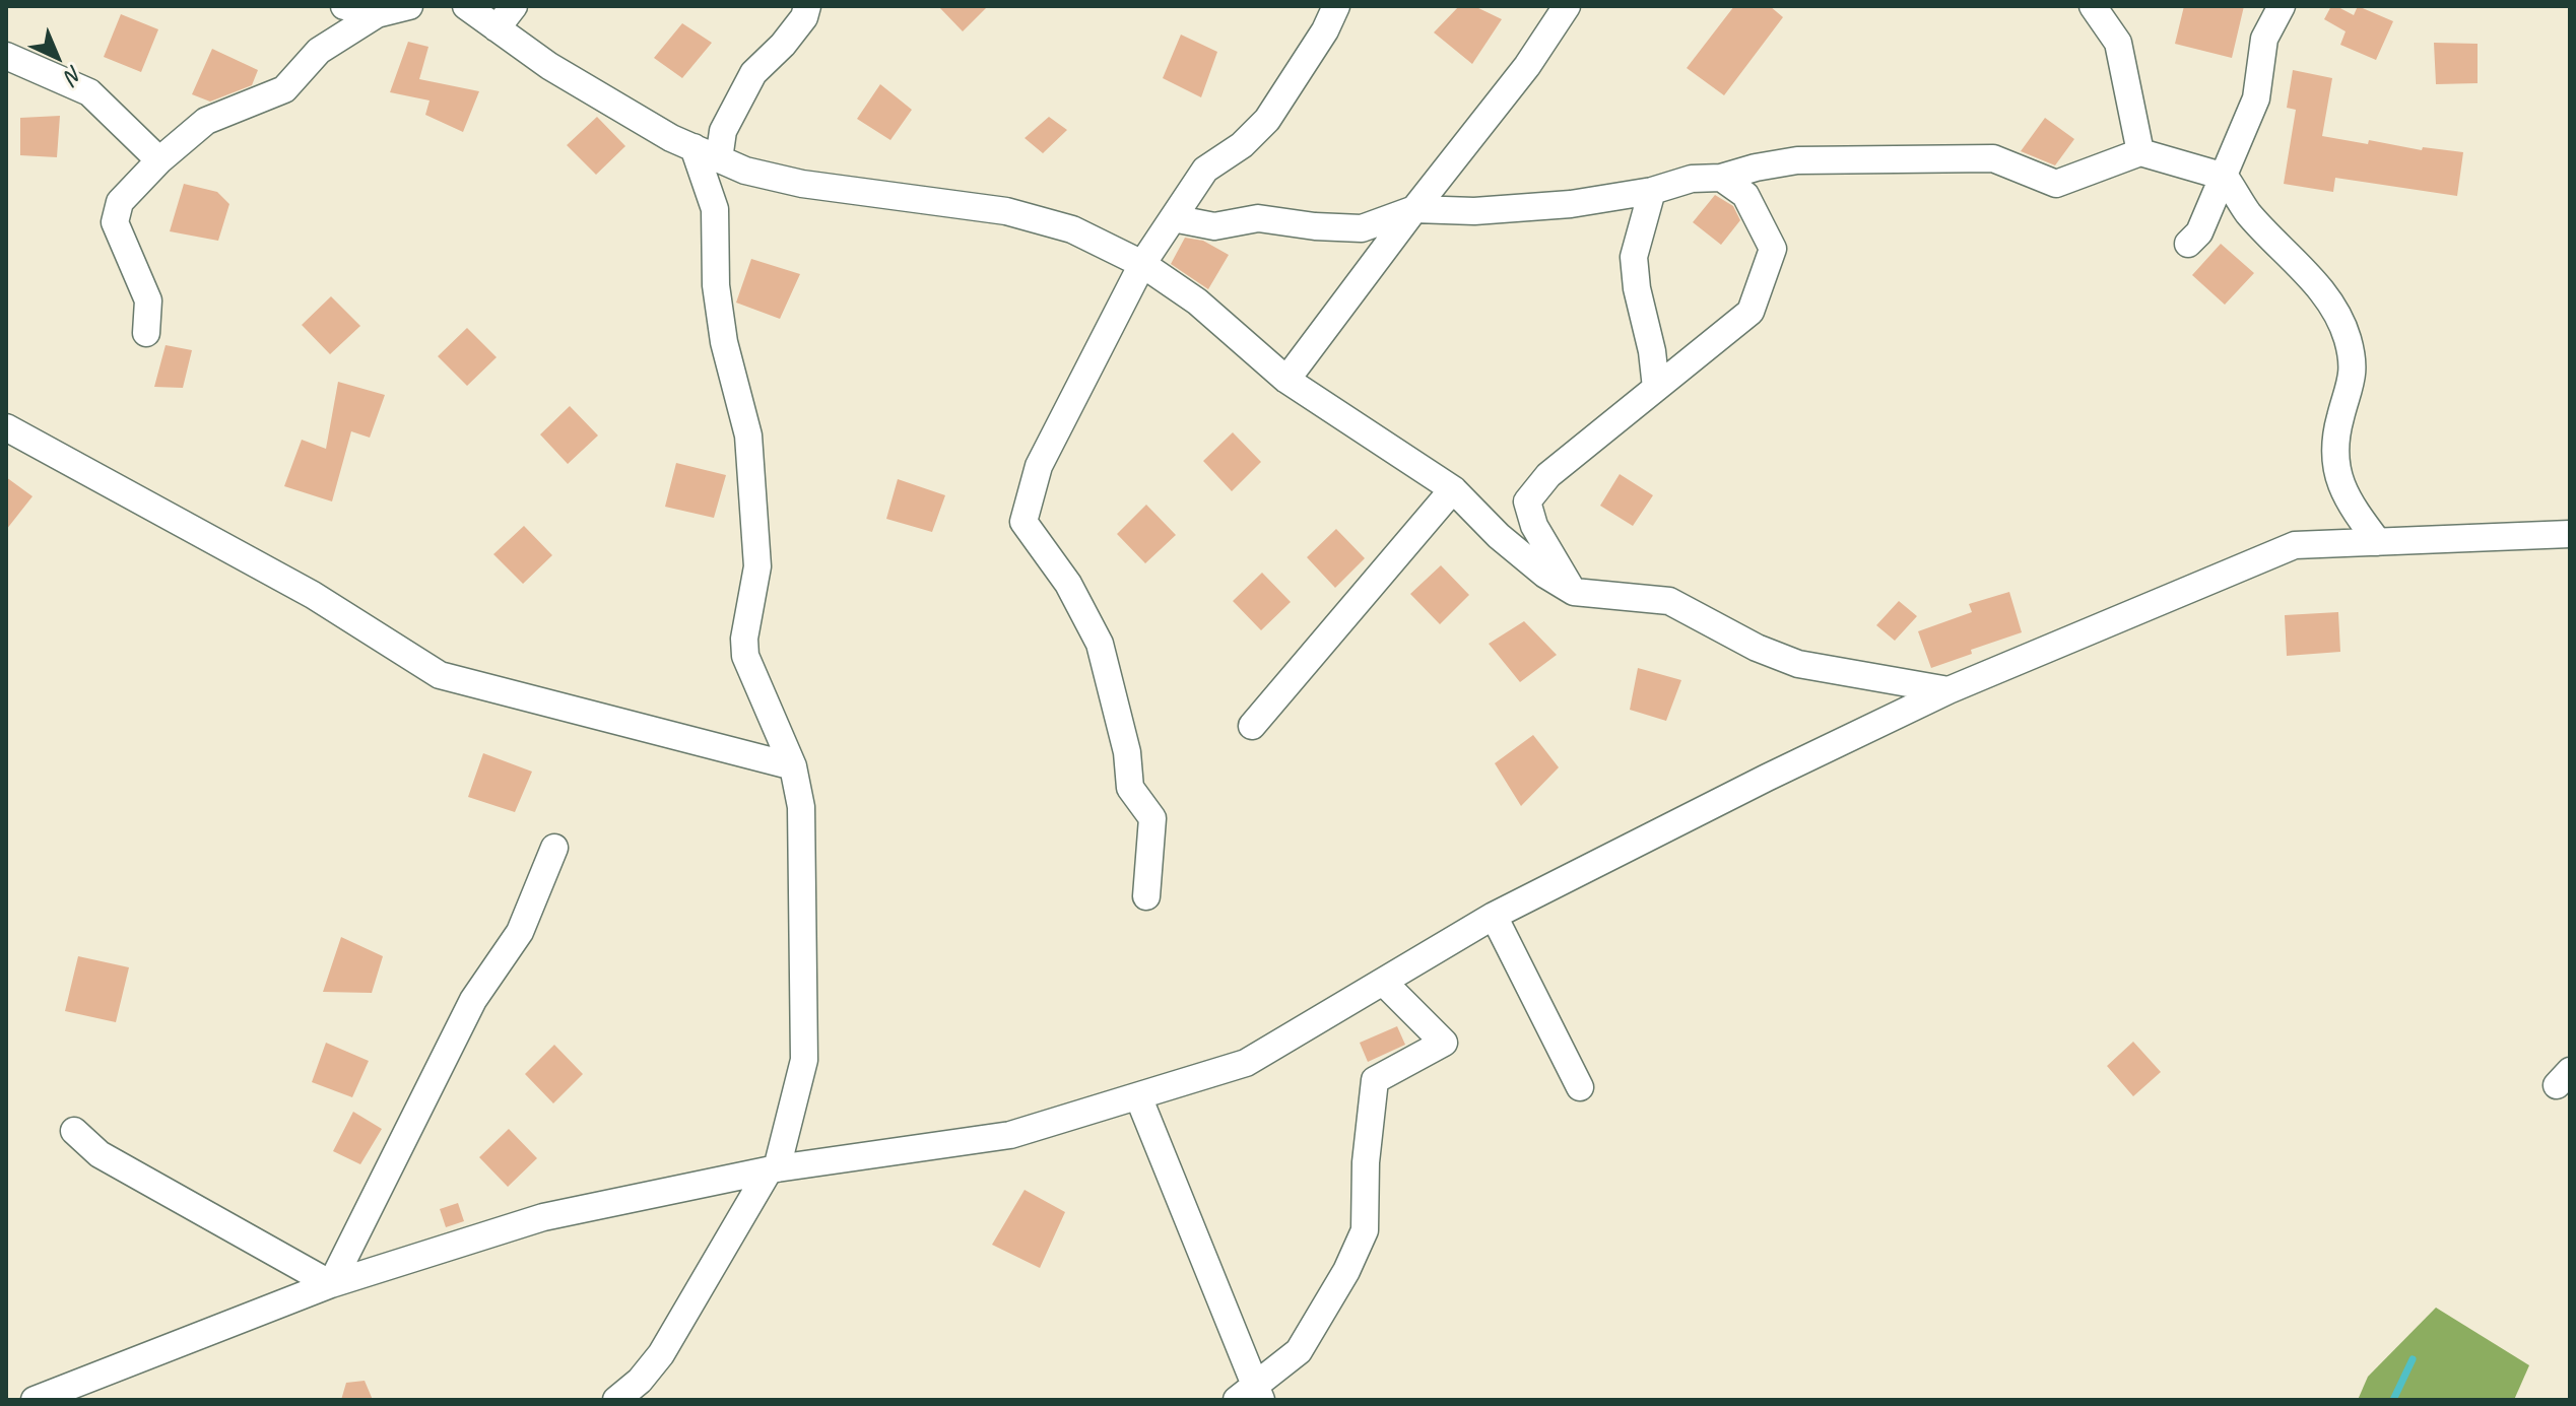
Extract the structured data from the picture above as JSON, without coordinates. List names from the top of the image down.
{
  "north": "bottom right"
}
